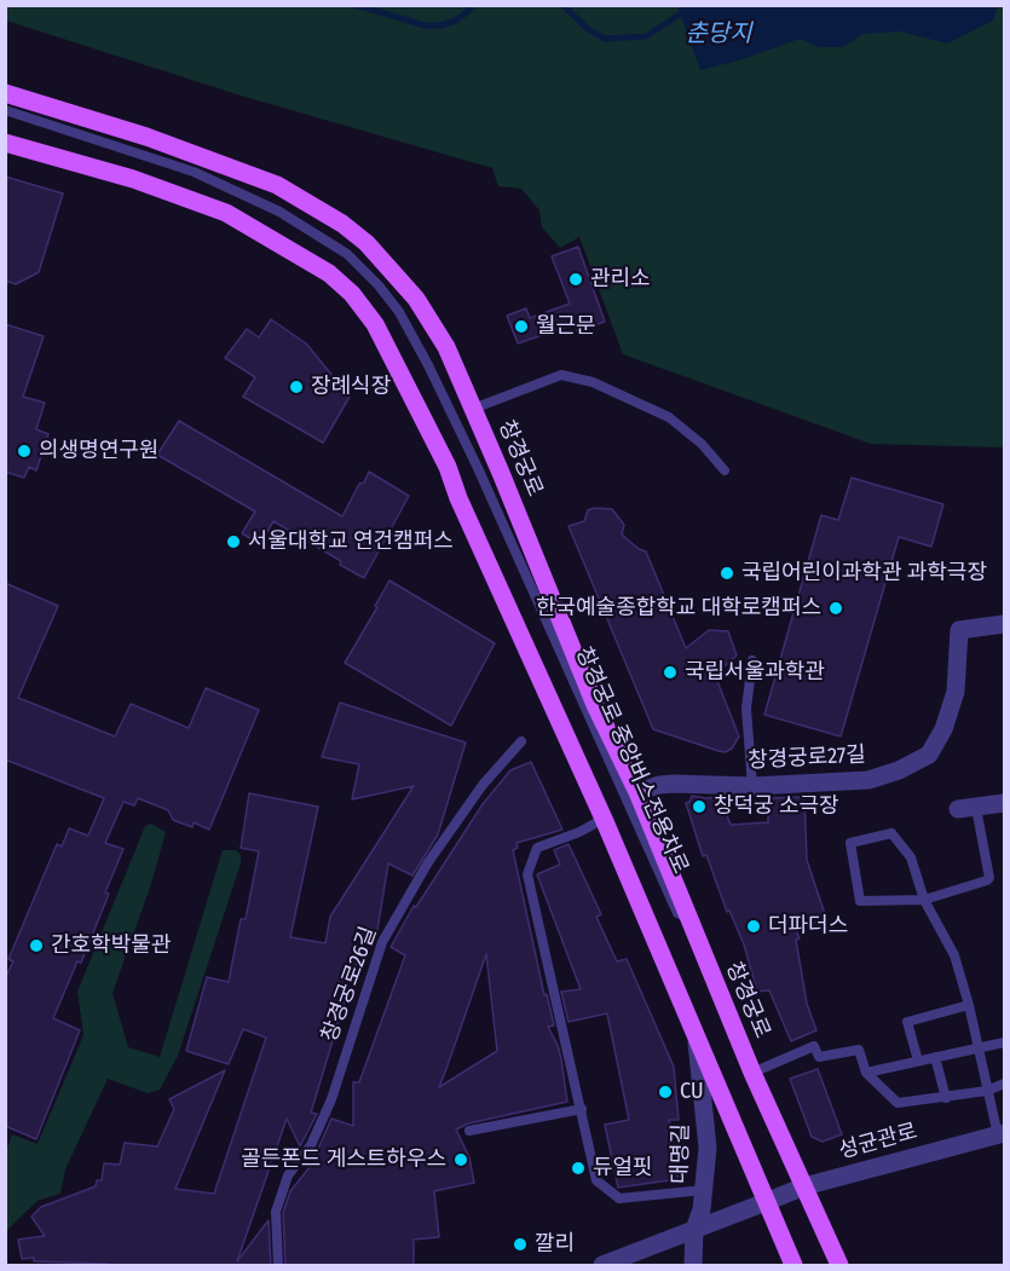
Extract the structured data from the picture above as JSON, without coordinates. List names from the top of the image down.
{
  "streets": {
    "main road": ["창경궁로"],
    "street": ["창경궁로27길", "성균관로", "대명길"],
    "lane": ["창경궁로 중앙버스전용차로", "창경궁로26길"]
  },
  "crossings": [
    ["창경궁로", "창경궁로27길"],
    ["창경궁로", "창경궁로 중앙버스전용차로"],
    ["창경궁로", "성균관로"],
    ["성균관로", "대명길"]
  ],
  "water": ["춘당지"],
  "places": [
    "관리소",
    "월근문",
    "장례식장",
    "의생명연구원",
    "서울대학교 연건캠퍼스",
    "국립어린이과학관 과학극장",
    "한국예술종합학교 대학로캠퍼스",
    "국립서울과학관",
    "창덕궁 소극장",
    "더파더스",
    "간호학박물관",
    "CU",
    "골든폰드 게스트하우스",
    "듀얼핏",
    "깔리"
  ]
}
